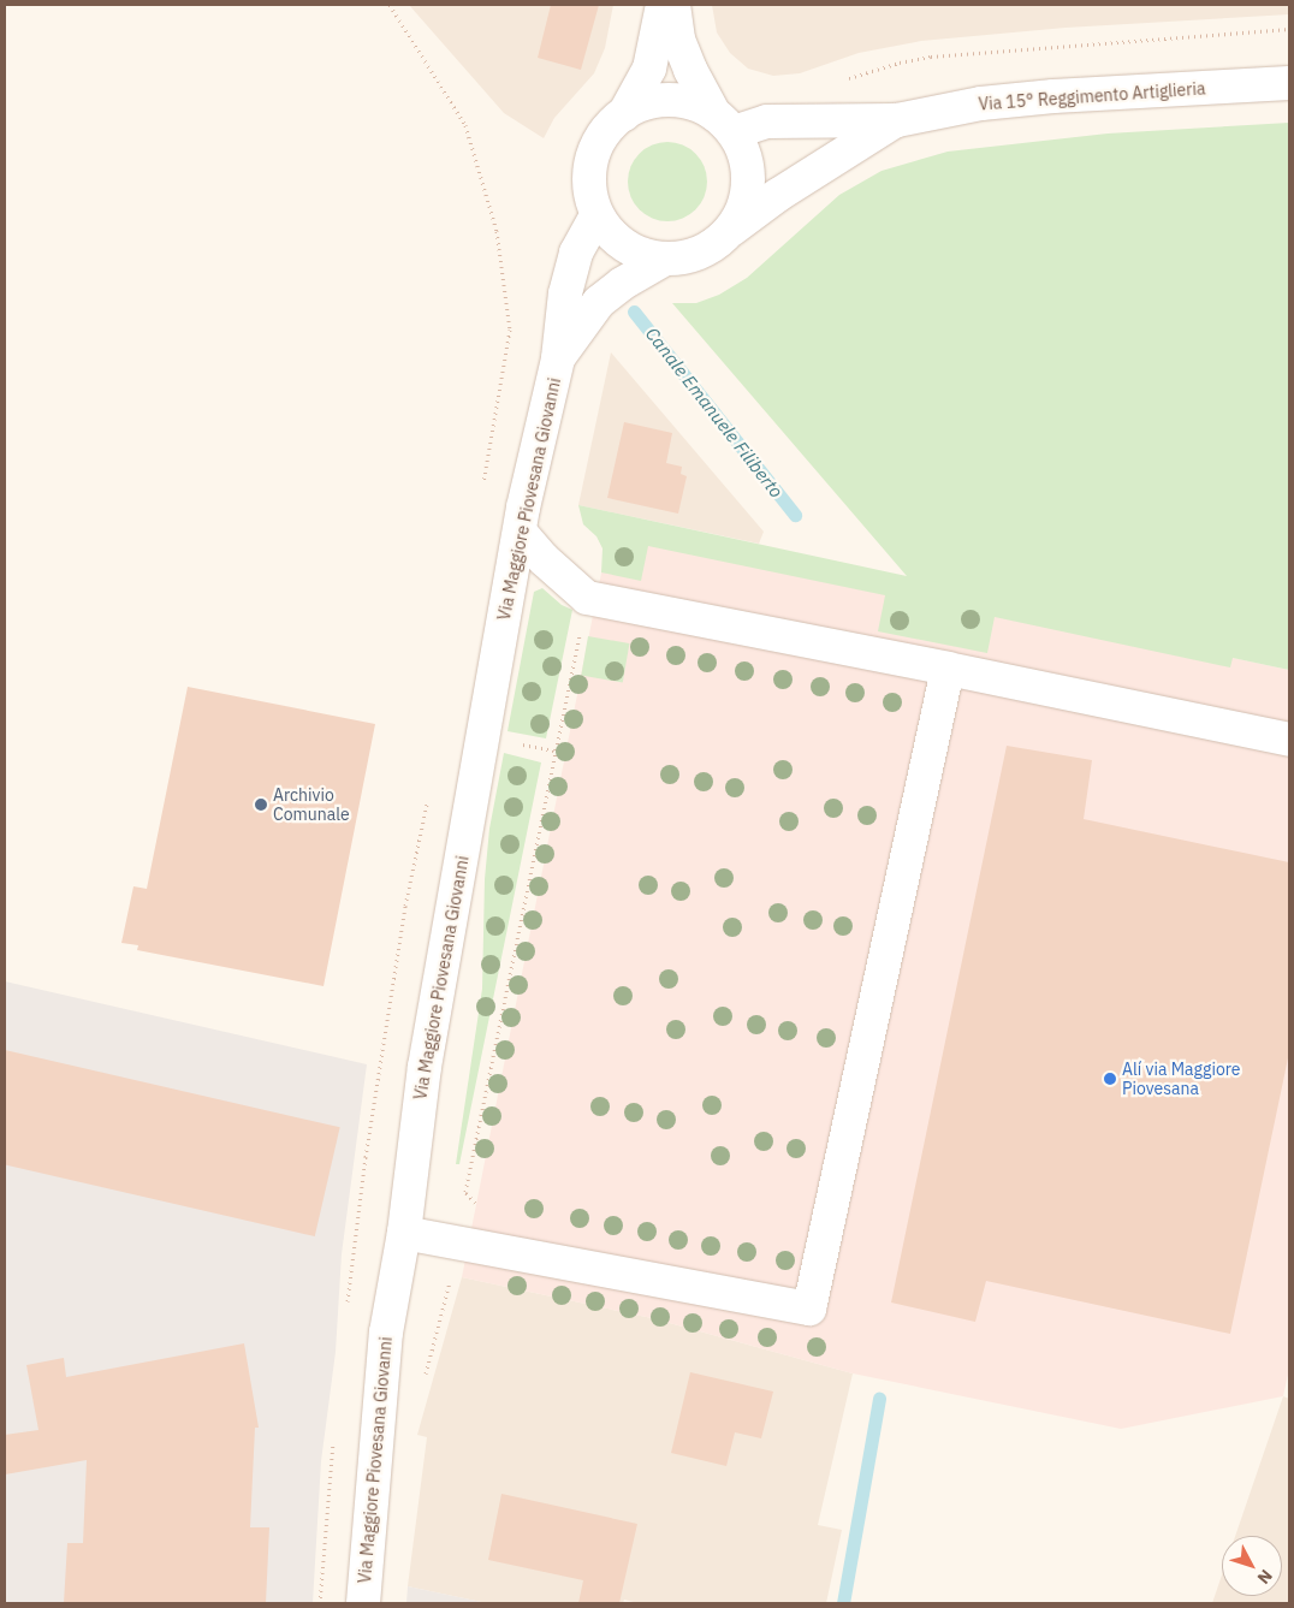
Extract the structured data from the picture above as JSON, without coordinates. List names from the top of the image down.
{
  "streets": {
    "street": ["Via 15° Reggimento Artiglieria", "Via Maggiore Piovesana Giovanni"]
  },
  "water": ["Canale Emanuele Filiberto"],
  "places": ["Archivio Comunale", "Alí via Maggiore Piovesana"],
  "north": "bottom right"
}
